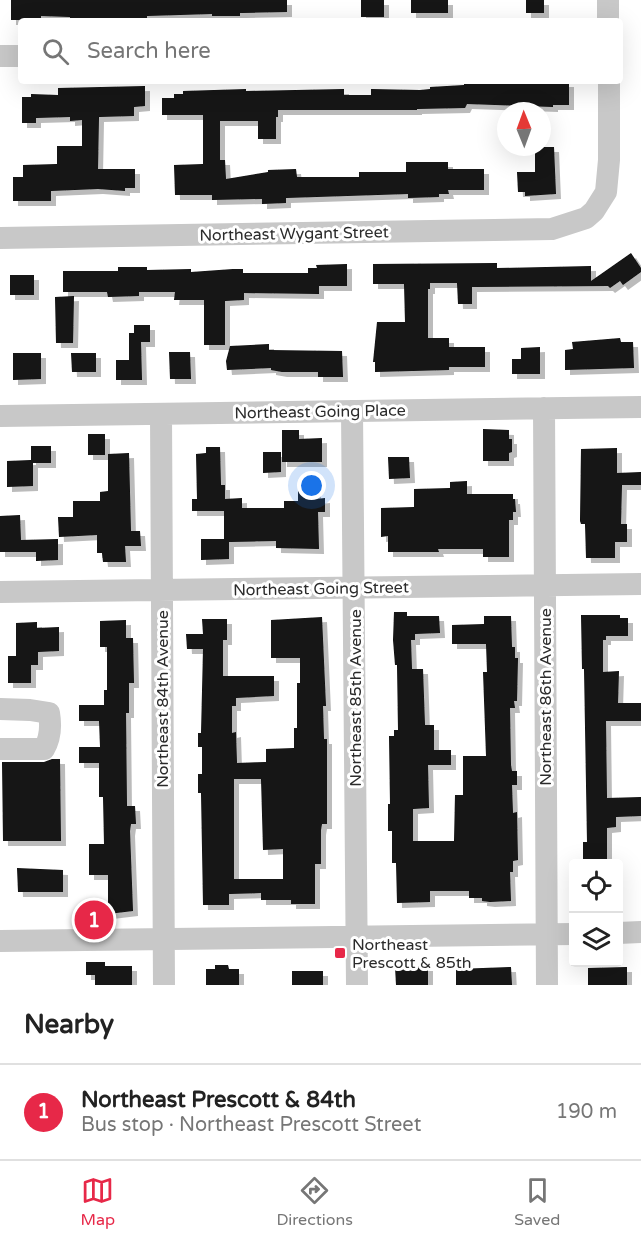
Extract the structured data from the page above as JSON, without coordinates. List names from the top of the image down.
{
  "streets": {
    "street": [
      "Northeast Wygant Street",
      "Northeast Going Place",
      "Northeast Going Street",
      "Northeast 86th Avenue",
      "Northeast 85th Avenue",
      "Northeast 84th Avenue"
    ]
  },
  "crossings": [
    ["Northeast Going Place", "Northeast 86th Avenue"],
    ["Northeast Going Place", "Northeast 85th Avenue"],
    ["Northeast Going Place", "Northeast 84th Avenue"],
    ["Northeast Going Street", "Northeast 86th Avenue"],
    ["Northeast Going Street", "Northeast 85th Avenue"],
    ["Northeast Going Street", "Northeast 84th Avenue"]
  ],
  "places": {
    "transit": ["Northeast Prescott & 85th"]
  },
  "north": "top",
  "page": {
    "search": "Search here",
    "pins": "1",
    "heading": "Nearby",
    "list": [
      {
        "mark": "1",
        "name": "Northeast Prescott & 84th",
        "note": "Bus stop · Northeast Prescott Street",
        "value": "190 m"
      }
    ],
    "nav": ["Map", "Directions", "Saved"]
  }
}
